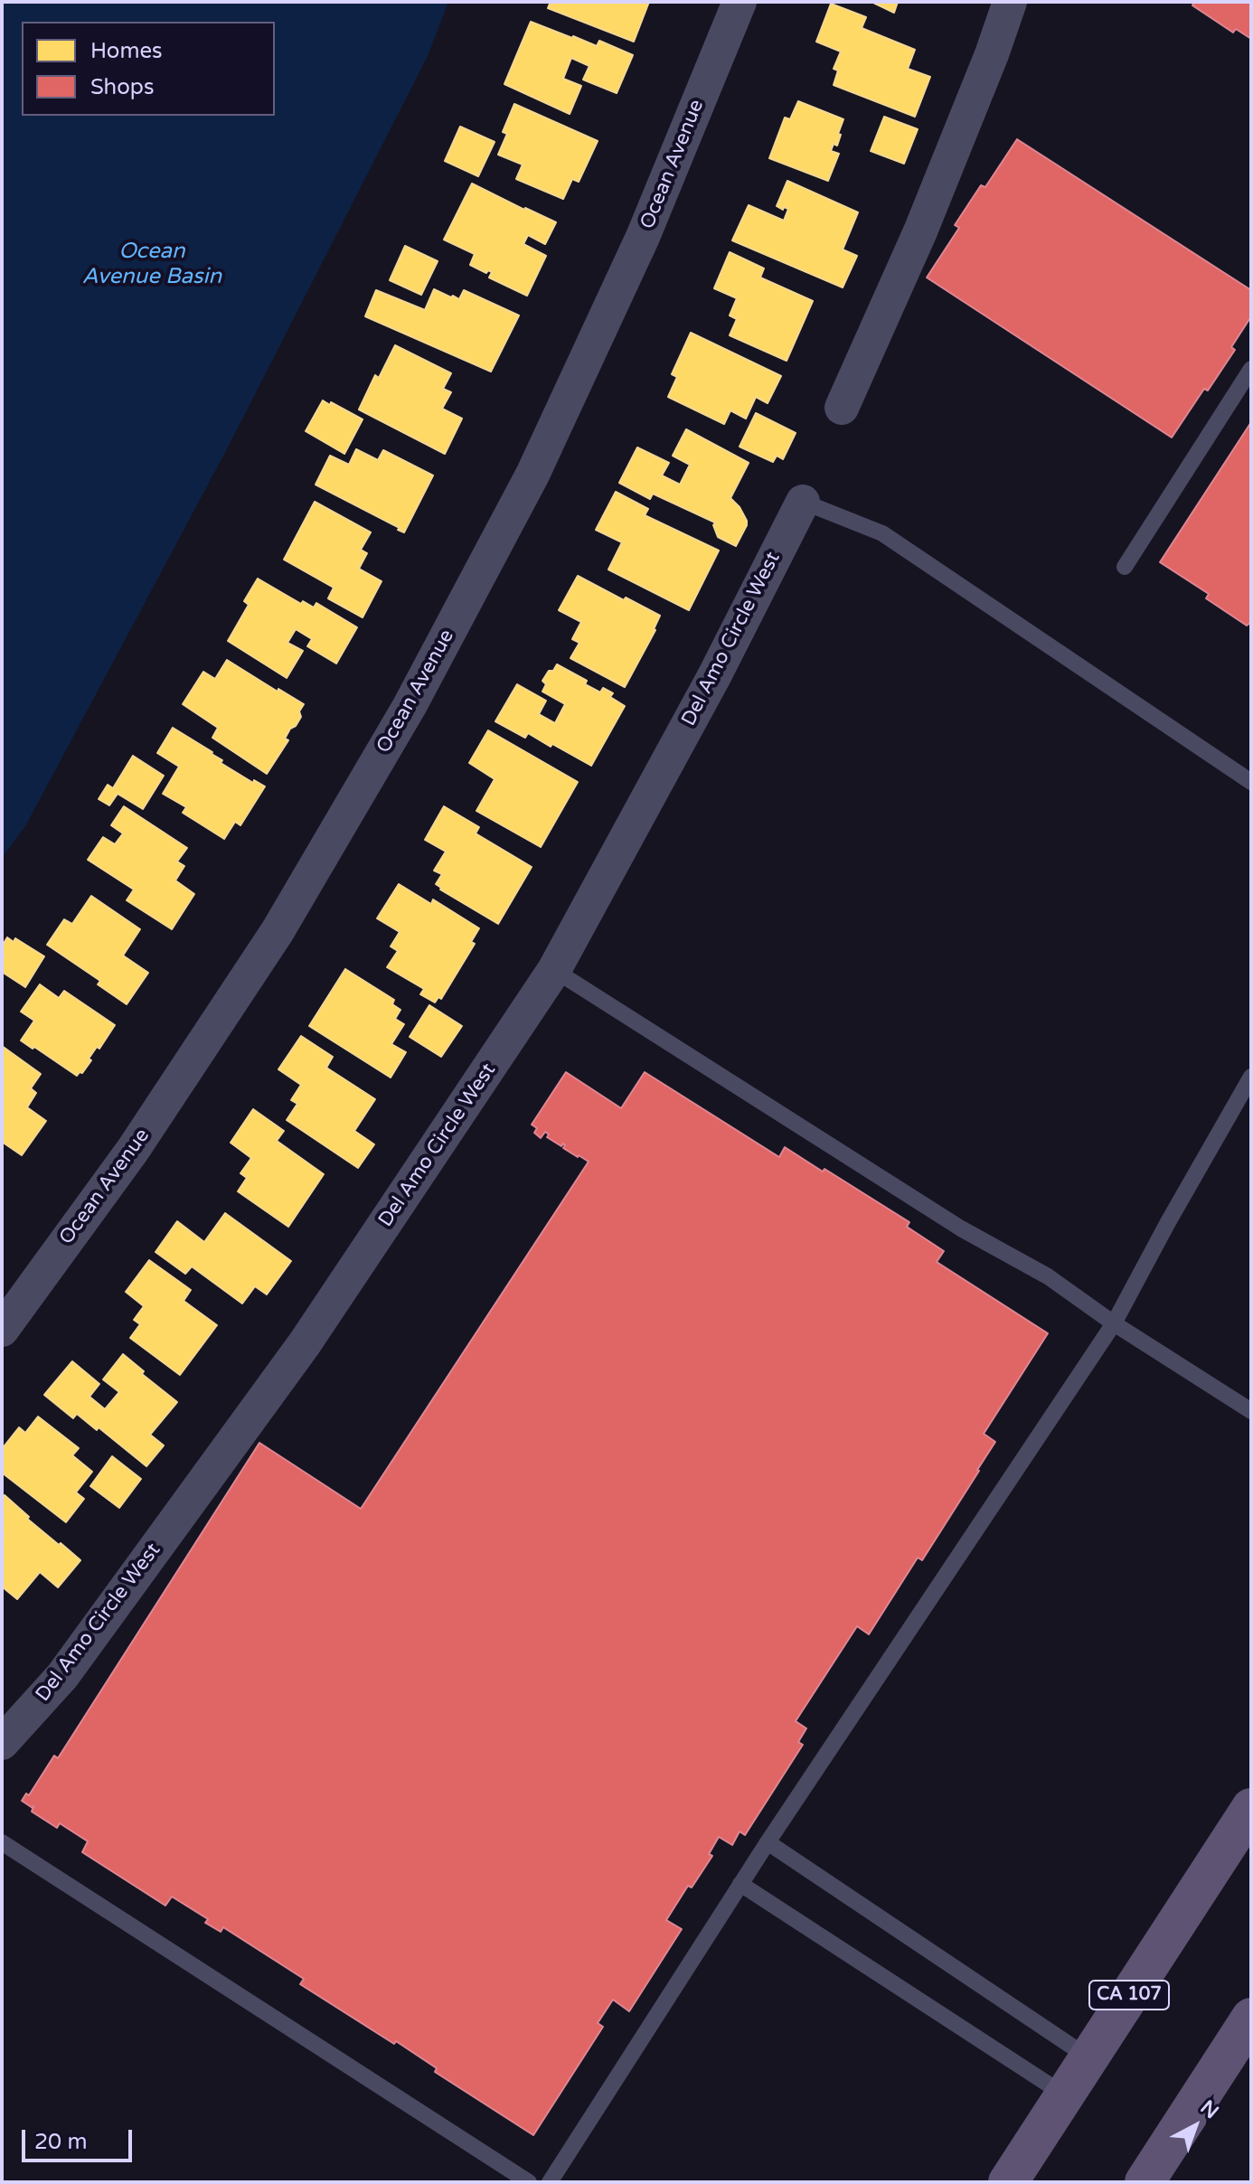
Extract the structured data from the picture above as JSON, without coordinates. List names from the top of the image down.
{
  "streets": {
    "main road": ["CA 107"],
    "street": ["Ocean Avenue", "Del Amo Circle West"]
  },
  "water": ["Ocean Avenue Basin"],
  "legend": ["Homes", "Shops"],
  "scale_bar": "20 m",
  "north": "top right"
}
